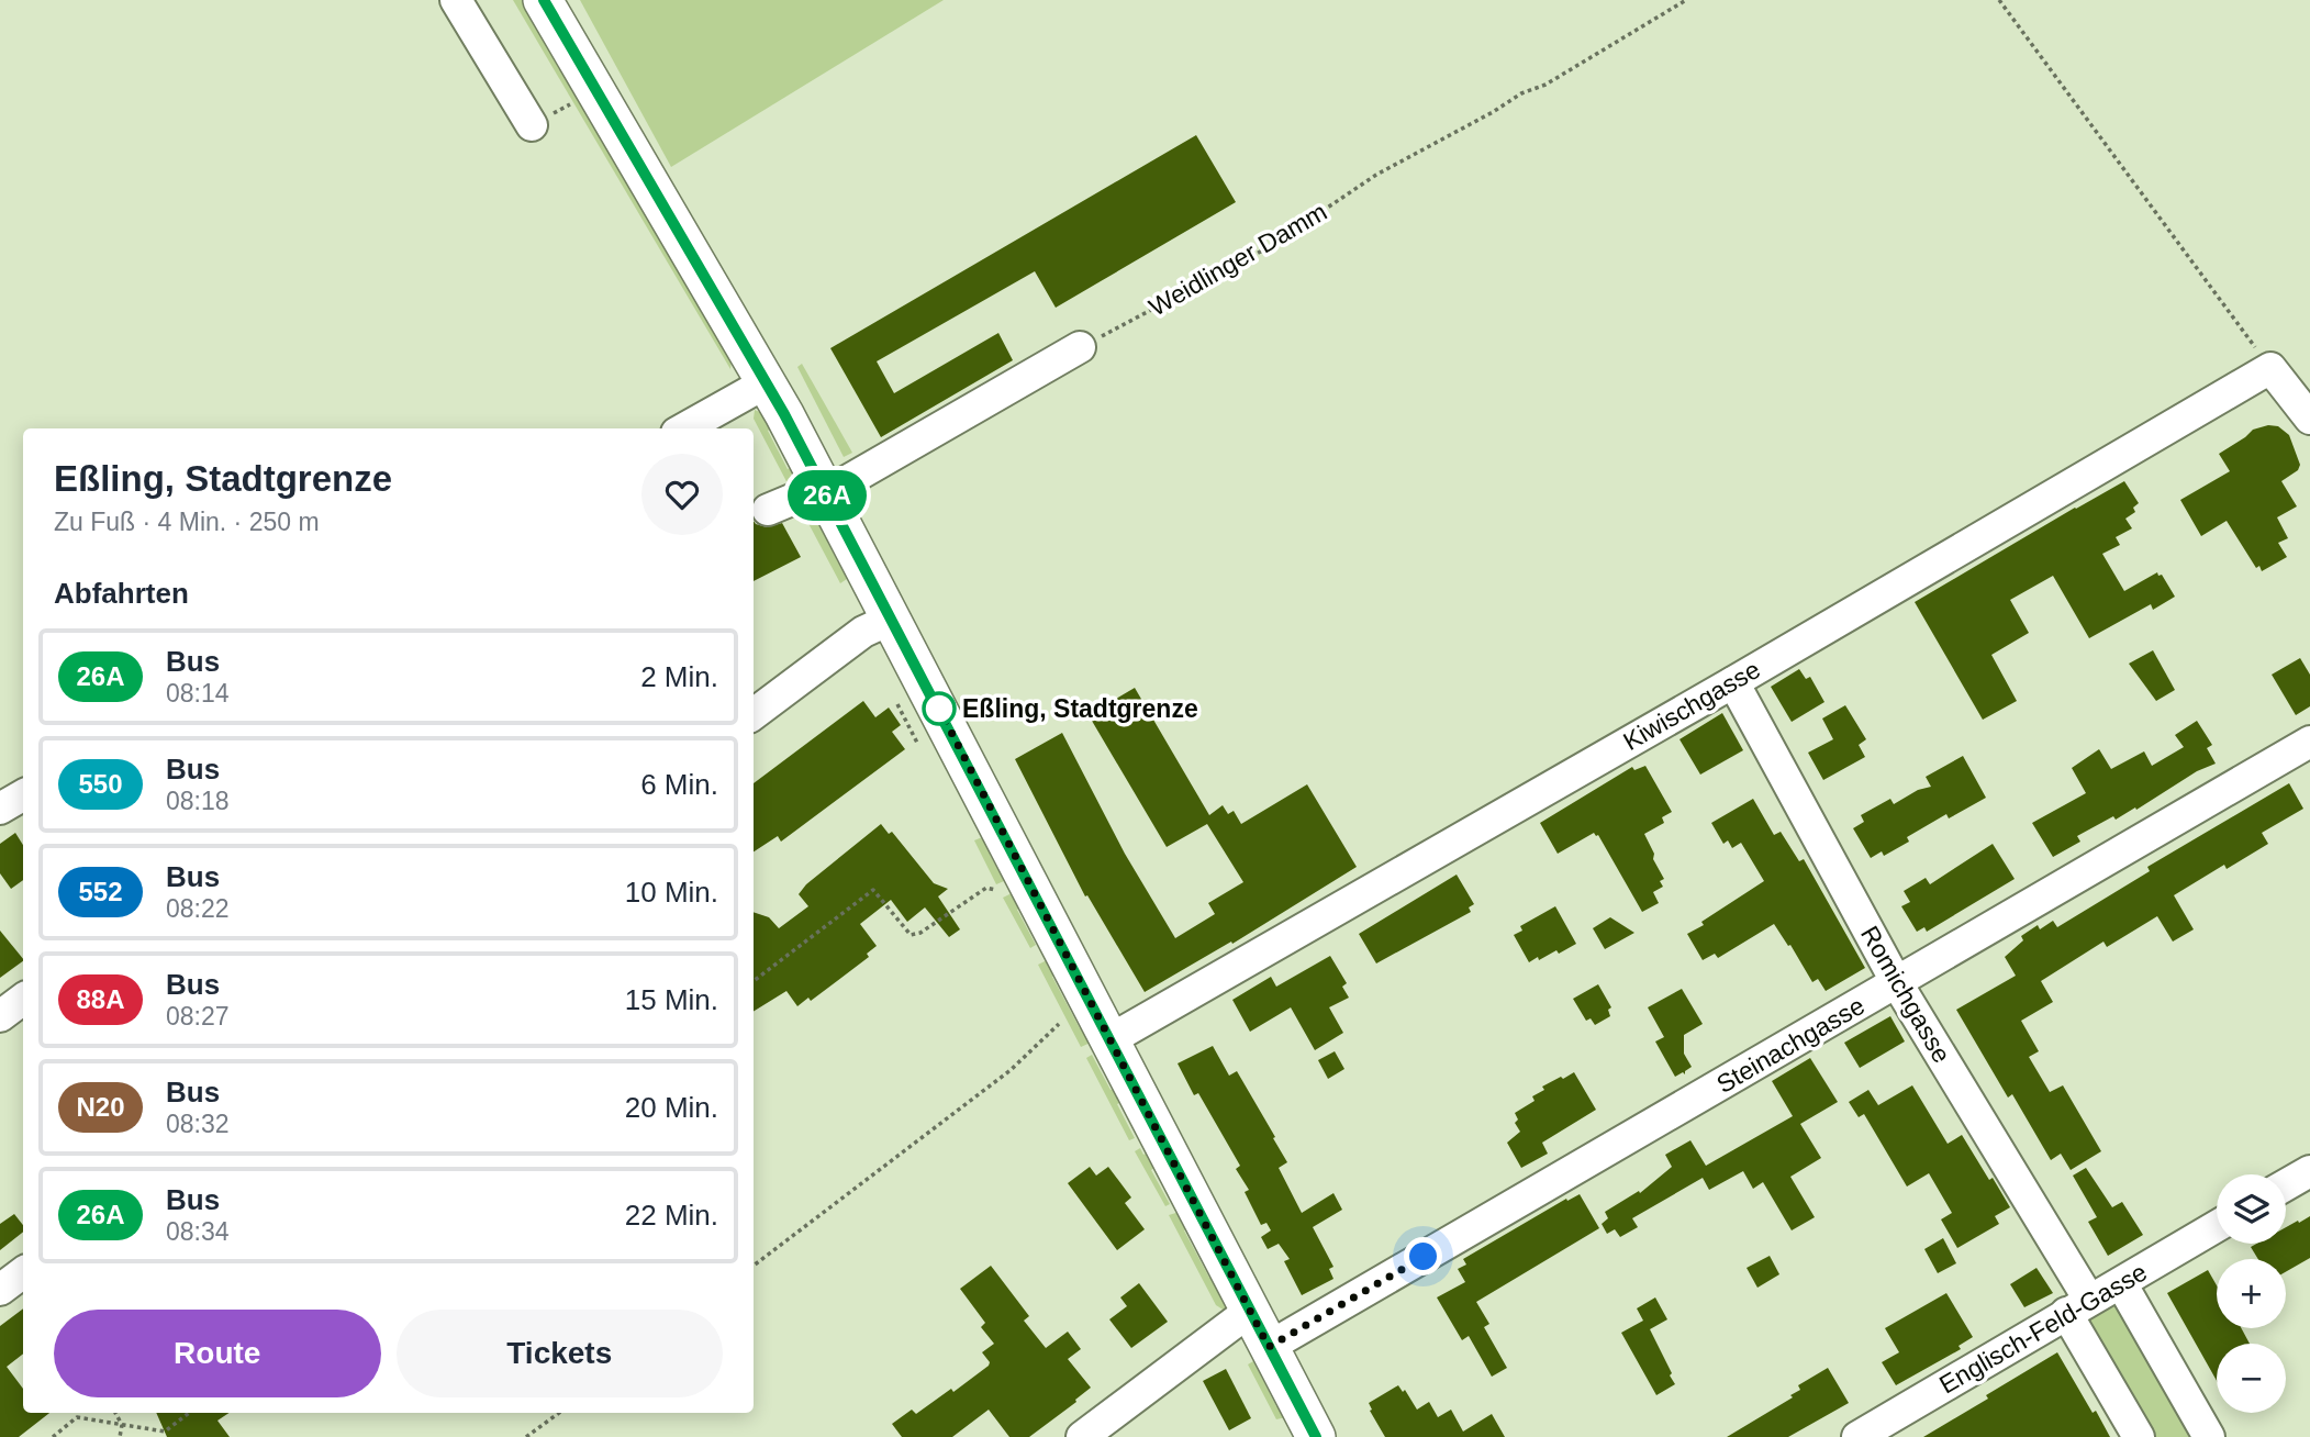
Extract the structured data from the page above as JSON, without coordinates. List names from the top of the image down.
{
  "streets": {
    "street": [
      "Kiwischgasse",
      "Romichgasse",
      "Steinachgasse",
      "Englisch-Feld-Gasse"
    ],
    "path": ["Weidlinger Damm"]
  },
  "crossings": [
    ["Kiwischgasse", "Romichgasse"],
    ["Romichgasse", "Steinachgasse"],
    ["Romichgasse", "Englisch-Feld-Gasse"]
  ],
  "places": ["Eßling, Stadtgrenze"],
  "lines": ["bus line 26A"],
  "page": {
    "on_map": "26A",
    "heading": [
      ["Eßling, Stadtgrenze", "Zu Fuß · 4 Min. · 250 m"],
      "Abfahrten"
    ],
    "list": [
      {
        "mark": "26A",
        "name": "Bus",
        "note": "08:14",
        "value": "2 Min."
      },
      {
        "mark": "550",
        "name": "Bus",
        "note": "08:18",
        "value": "6 Min."
      },
      {
        "mark": "552",
        "name": "Bus",
        "note": "08:22",
        "value": "10 Min."
      },
      {
        "mark": "88A",
        "name": "Bus",
        "note": "08:27",
        "value": "15 Min."
      },
      {
        "mark": "N20",
        "name": "Bus",
        "note": "08:32",
        "value": "20 Min."
      },
      {
        "mark": "26A",
        "name": "Bus",
        "note": "08:34",
        "value": "22 Min."
      }
    ],
    "map_buttons": ["+", "−"],
    "buttons": ["Route", "Tickets"]
  }
}
